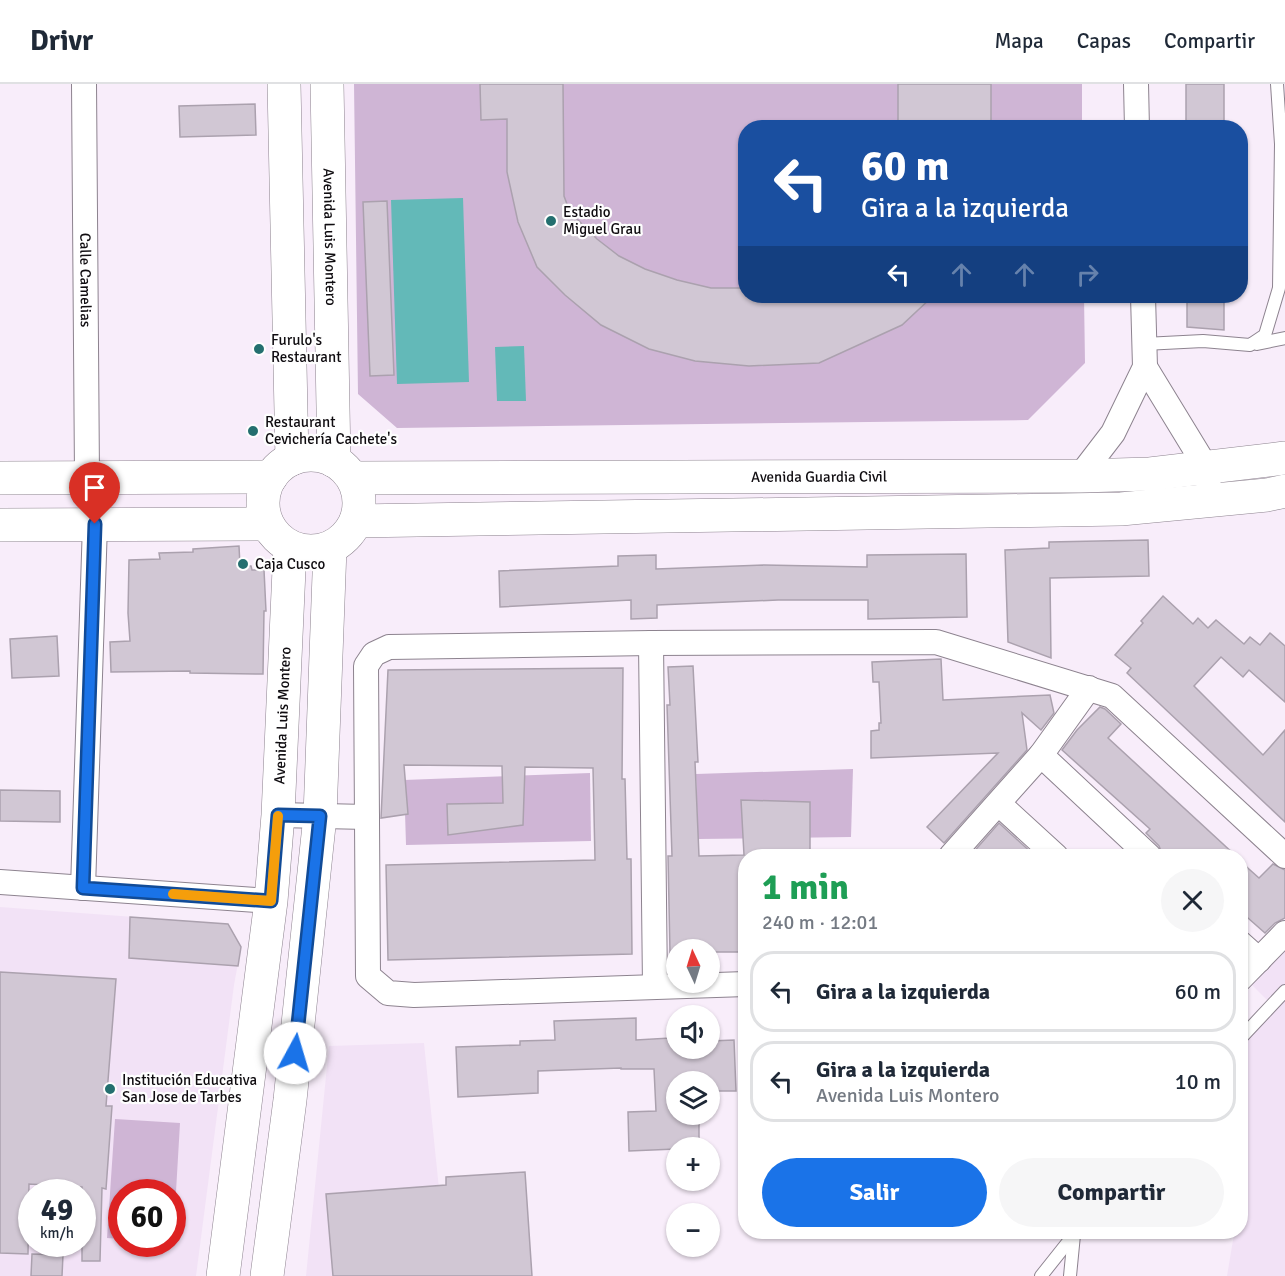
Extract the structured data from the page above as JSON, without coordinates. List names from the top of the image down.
{
  "streets": {
    "main road": ["Avenida Luis Montero", "Avenida Guardia Civil"],
    "street": ["Calle Camelias"]
  },
  "crossings": [
    ["Avenida Luis Montero", "Avenida Guardia Civil"]
  ],
  "places": [
    "Estadio Miguel Grau",
    "Furulo's Restaurant",
    "Restaurant Cevichería Cachete's",
    "Caja Cusco",
    "Institución Educativa San Jose de Tarbes"
  ],
  "north": "top",
  "page": {
    "header": "Drivr",
    "nav": ["Mapa", "Capas", "Compartir"],
    "turn": ["60 m", "Gira a la izquierda"],
    "heading": ["1 min", "240 m · 12:01"],
    "map_buttons": ["+", "−"],
    "list": [
      {
        "name": "Gira a la izquierda",
        "value": "60 m"
      },
      {
        "name": "Gira a la izquierda",
        "note": "Avenida Luis Montero",
        "value": "10 m"
      }
    ],
    "buttons": ["Salir", "Compartir"],
    "speed": "49 km/h",
    "limit": "60"
  }
}
